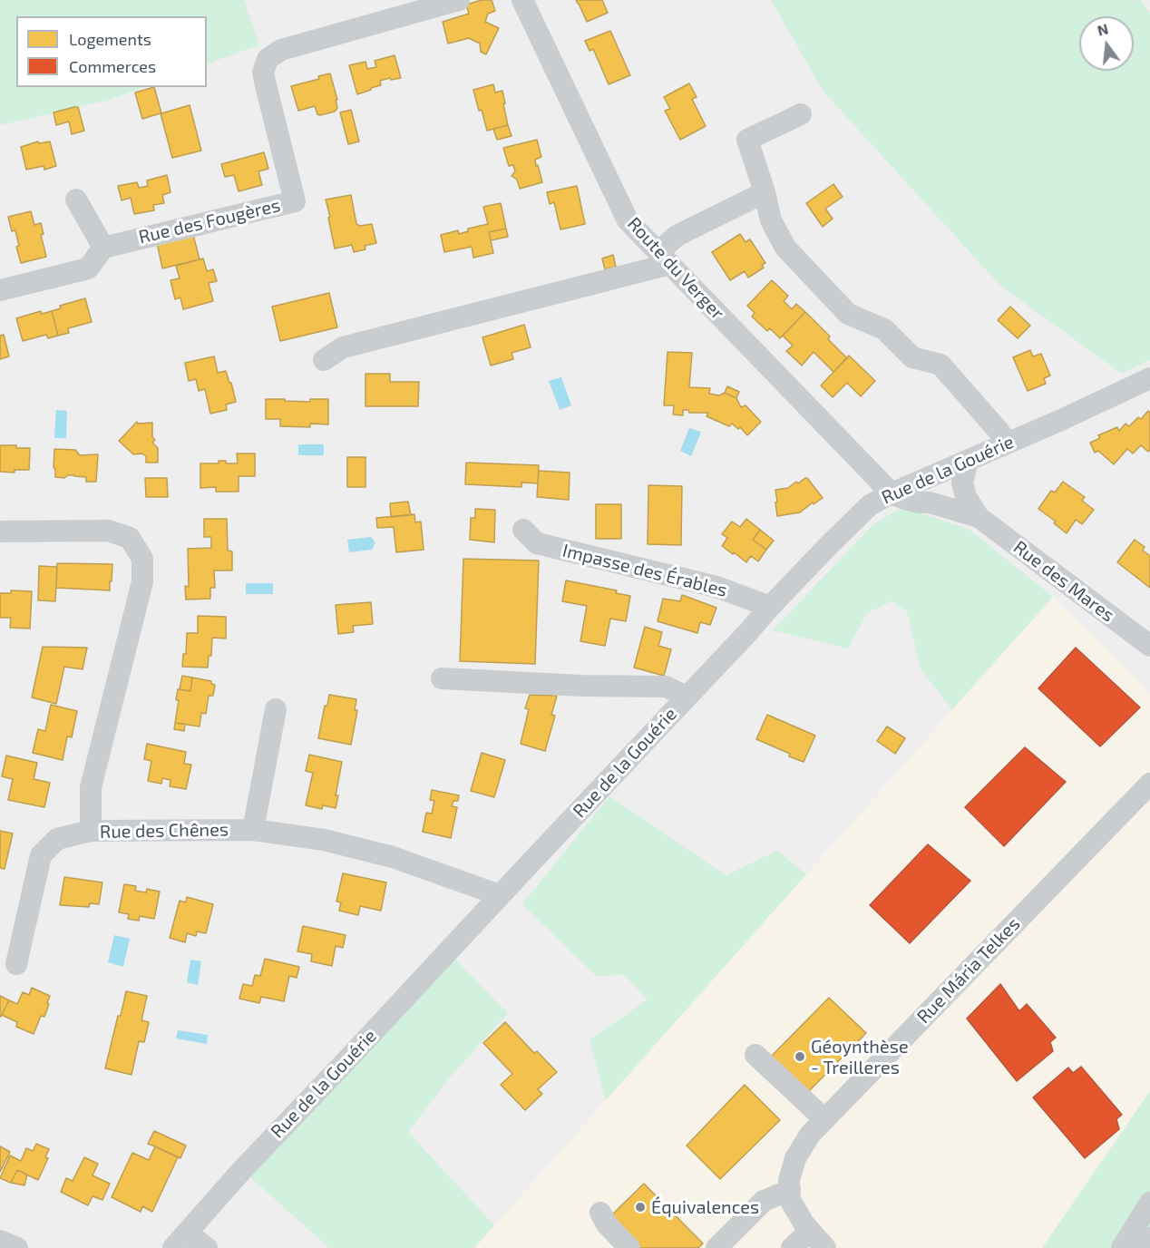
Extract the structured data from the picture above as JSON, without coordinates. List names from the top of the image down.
{
  "streets": {
    "street": [
      "Rue des Fougères",
      "Route du Verger",
      "Rue de la Gouérie",
      "Impasse des Érables",
      "Rue des Mares",
      "Rue des Chênes",
      "Rue Mária Telkes"
    ]
  },
  "crossings": [
    ["Route du Verger", "Rue de la Gouérie"],
    ["Route du Verger", "Rue des Mares"],
    ["Rue de la Gouérie", "Impasse des Érables"],
    ["Rue de la Gouérie", "Rue des Mares"],
    ["Rue de la Gouérie", "Rue des Chênes"]
  ],
  "places": ["Géoynthèse - Treilleres", "Équivalences"],
  "legend": ["Logements", "Commerces"],
  "north": "top"
}
